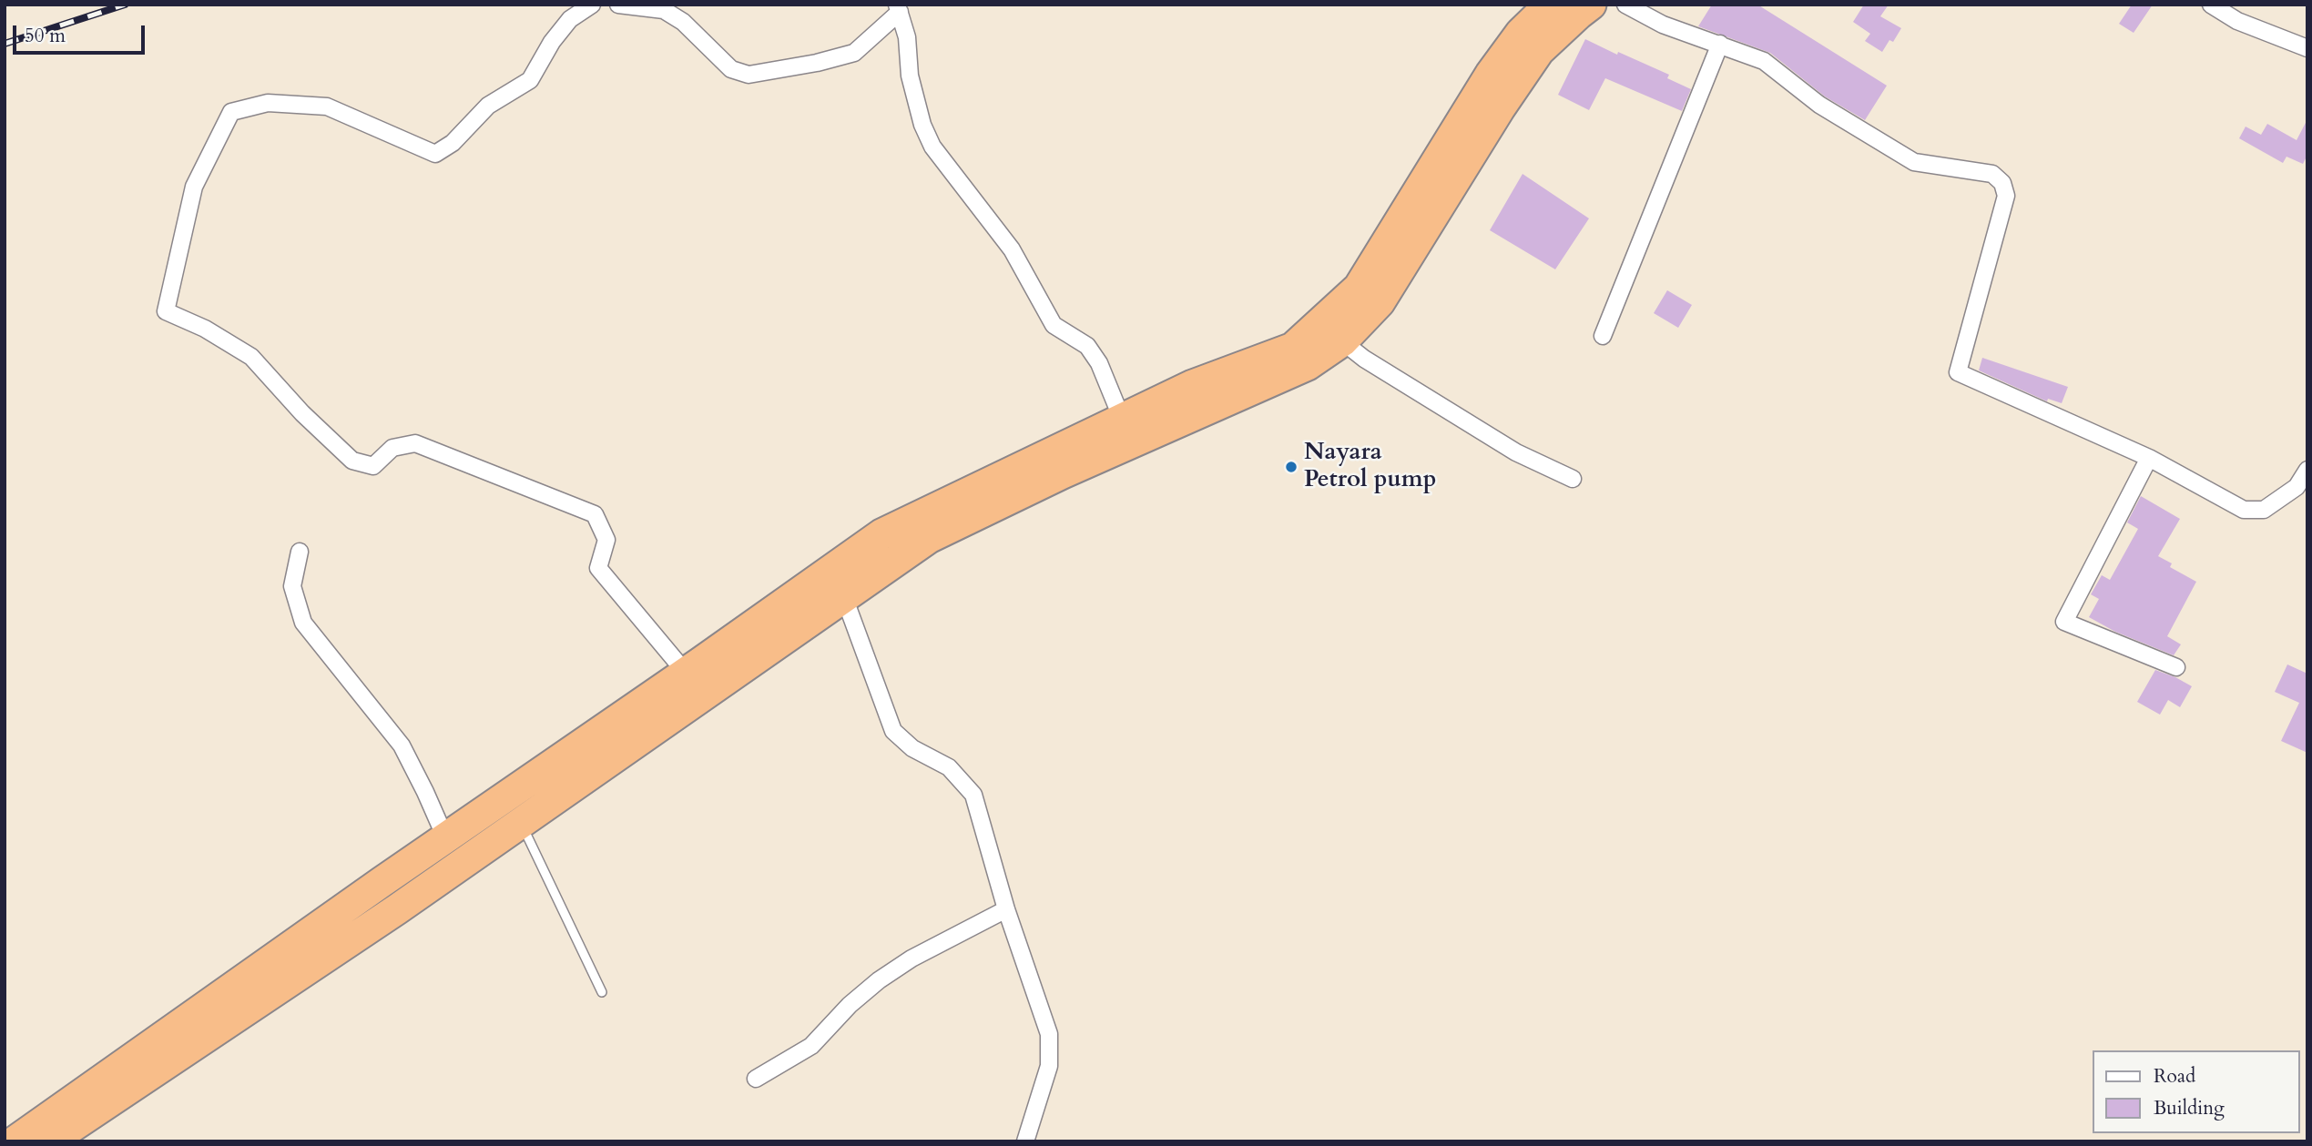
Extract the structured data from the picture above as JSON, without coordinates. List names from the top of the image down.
{
  "places": ["Nayara Petrol pump"],
  "legend": ["Road", "Building"],
  "scale_bar": "50 m"
}
